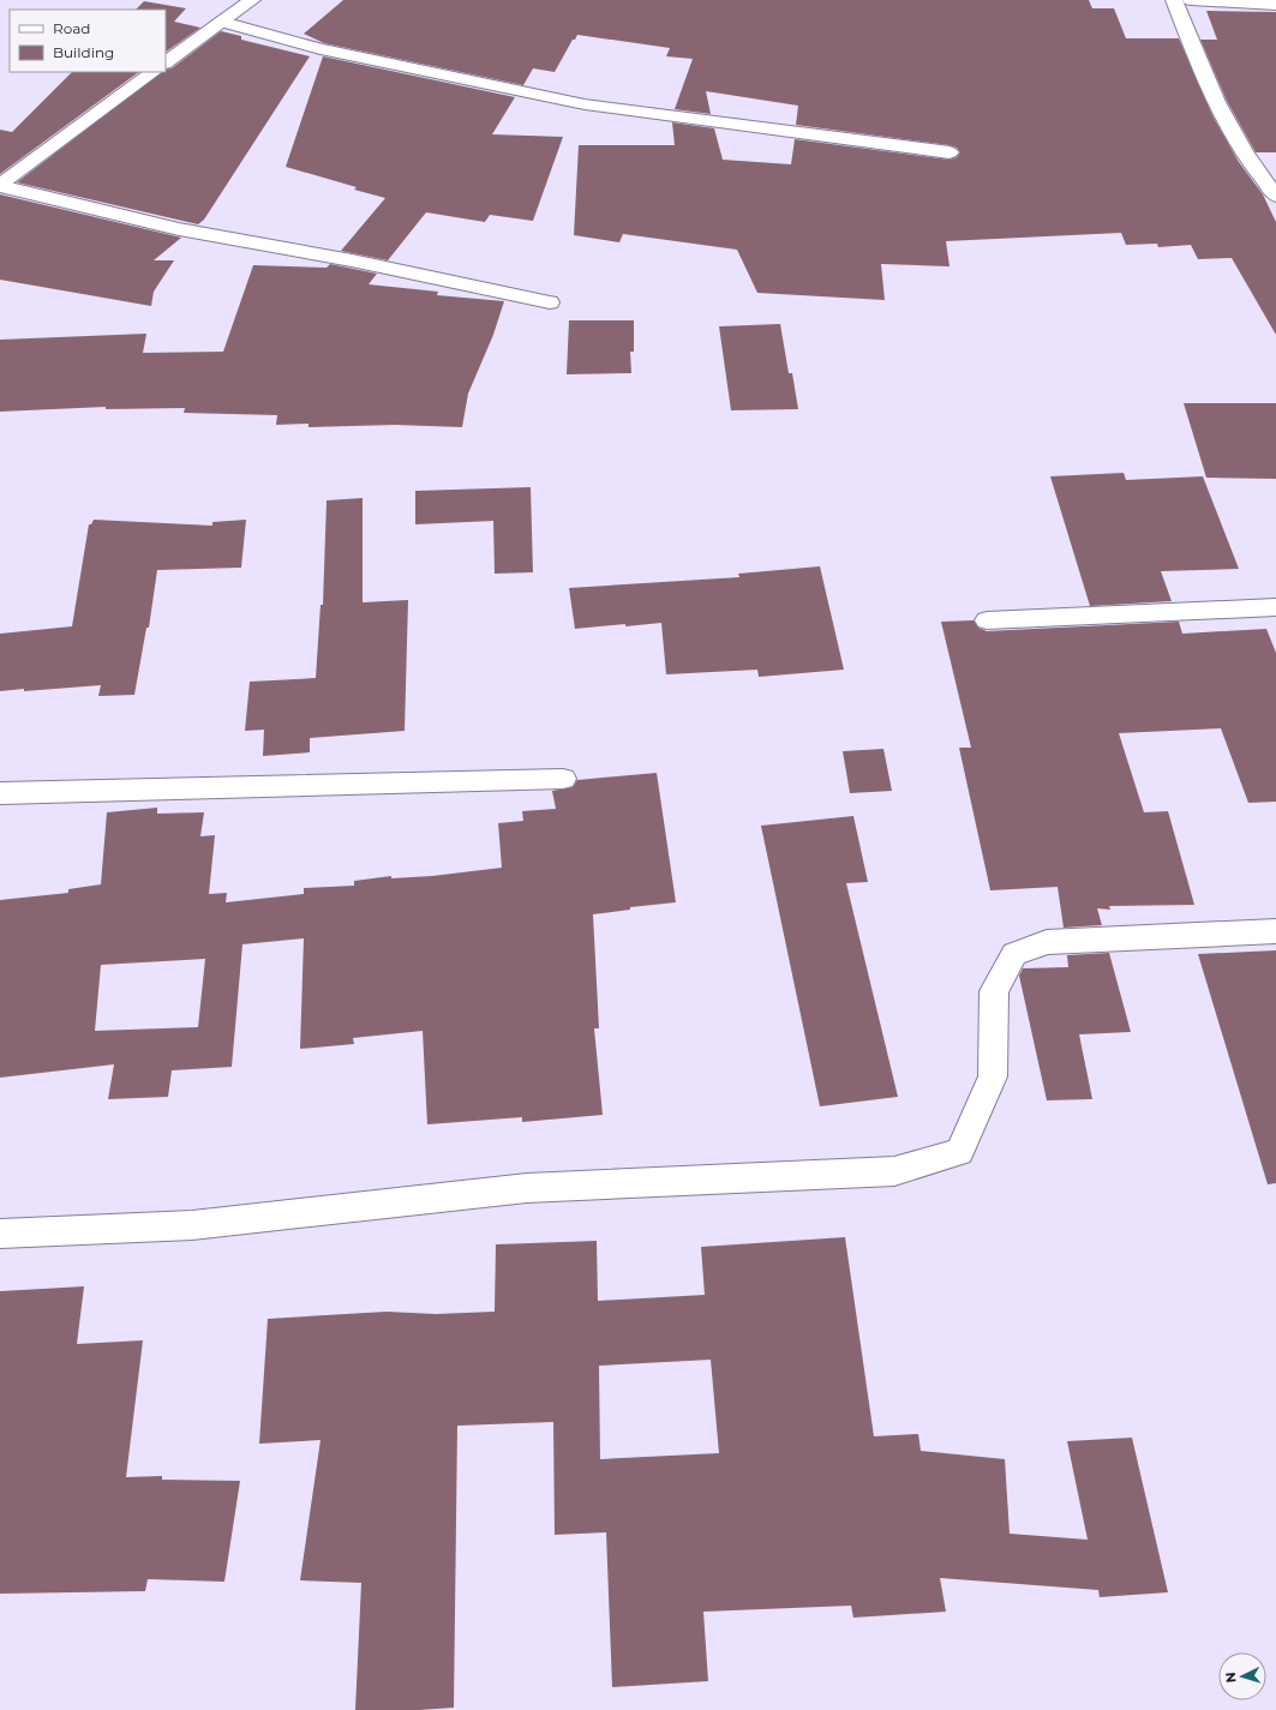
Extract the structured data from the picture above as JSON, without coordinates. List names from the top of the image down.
{
  "legend": ["Road", "Building"],
  "north": "left"
}
